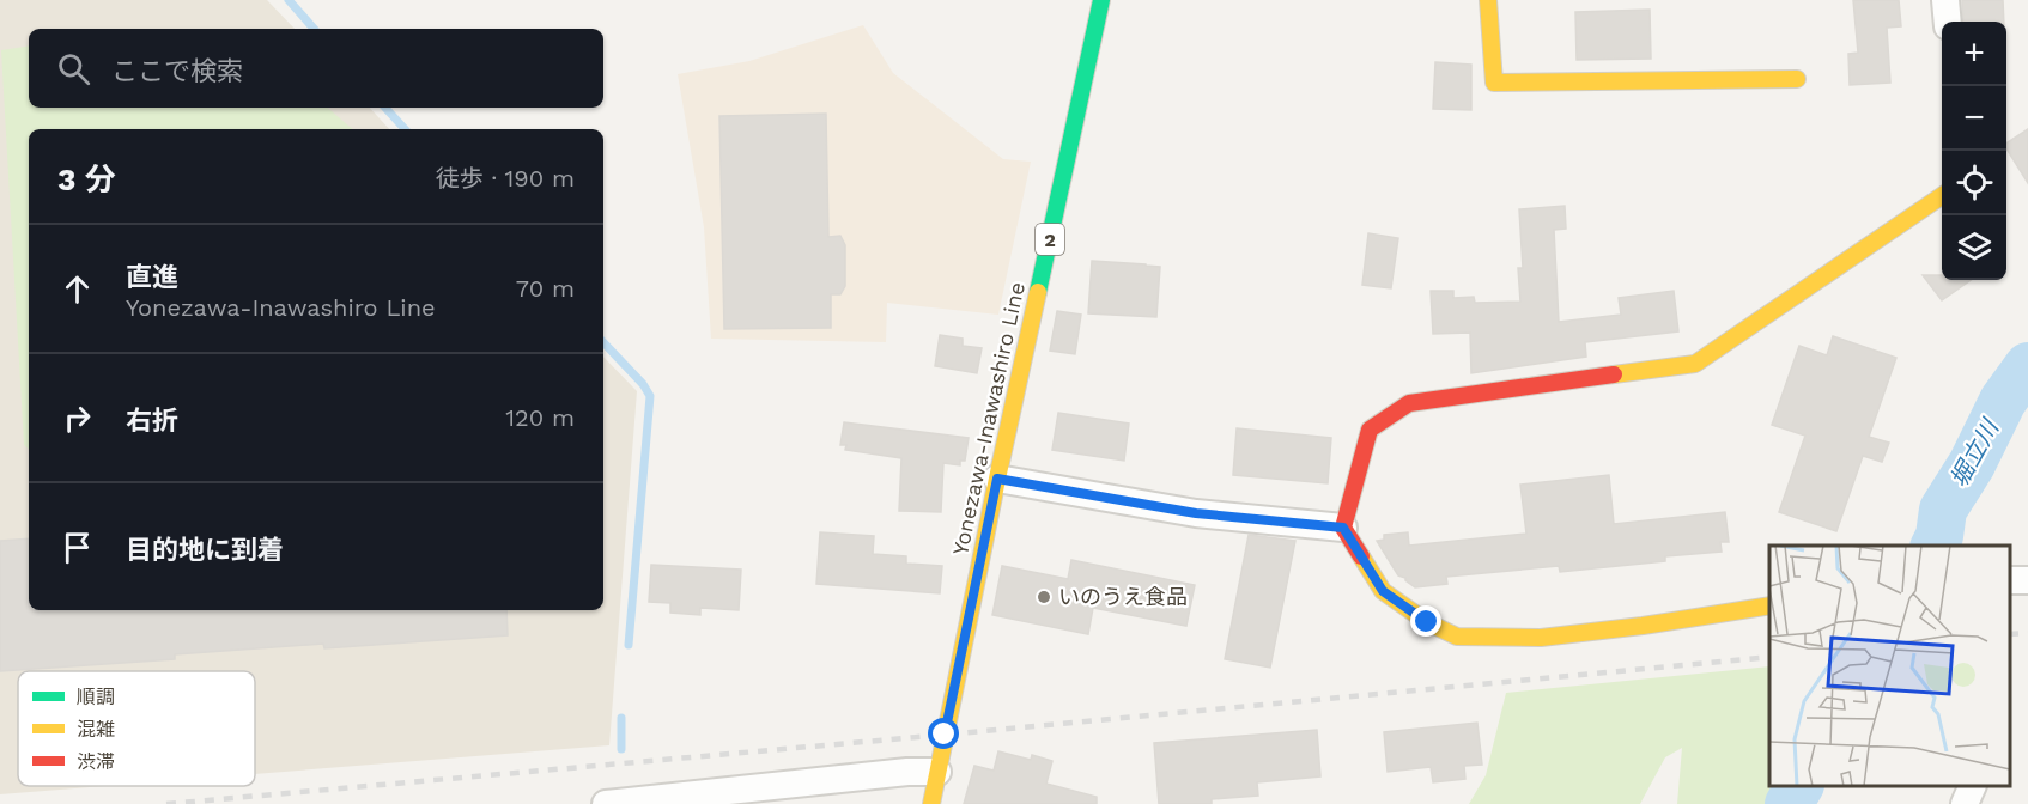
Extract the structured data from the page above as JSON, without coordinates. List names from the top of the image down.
{
  "streets": {
    "street": ["2", "Yonezawa-Inawashiro Line"]
  },
  "water": ["堀立川"],
  "places": ["いのうえ食品"],
  "legend": ["順調", "混雑", "渋滞"],
  "page": {
    "map_buttons": ["+", "−"],
    "search": "ここで検索",
    "heading": ["3 分", "徒歩 · 190 m"],
    "list": [
      ["直進", "Yonezawa-Inawashiro Line", "70 m"],
      ["右折", "120 m"],
      "目的地に到着"
    ]
  }
}
